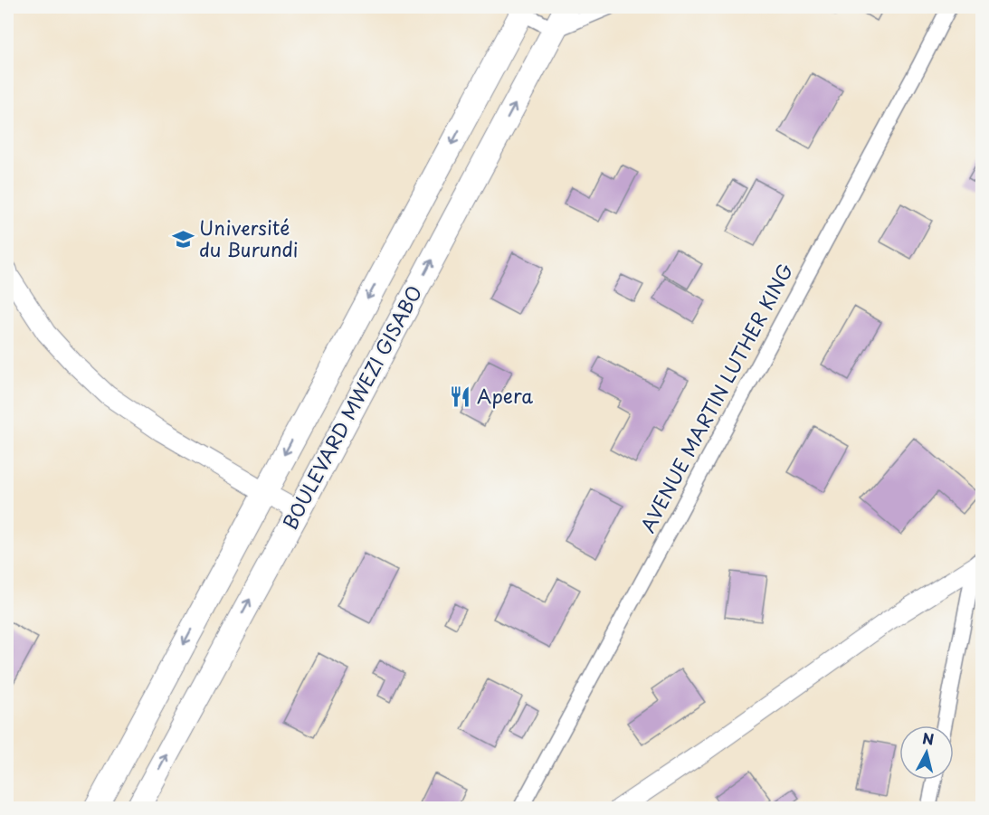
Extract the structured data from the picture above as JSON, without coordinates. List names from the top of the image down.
{
  "streets": {
    "main road": ["BOULEVARD MWEZI GISABO"],
    "street": ["AVENUE MARTIN LUTHER KING"]
  },
  "places": {
    "school or university": ["Université du Burundi"],
    "restaurant": ["Apera"]
  },
  "north": "top"
}
